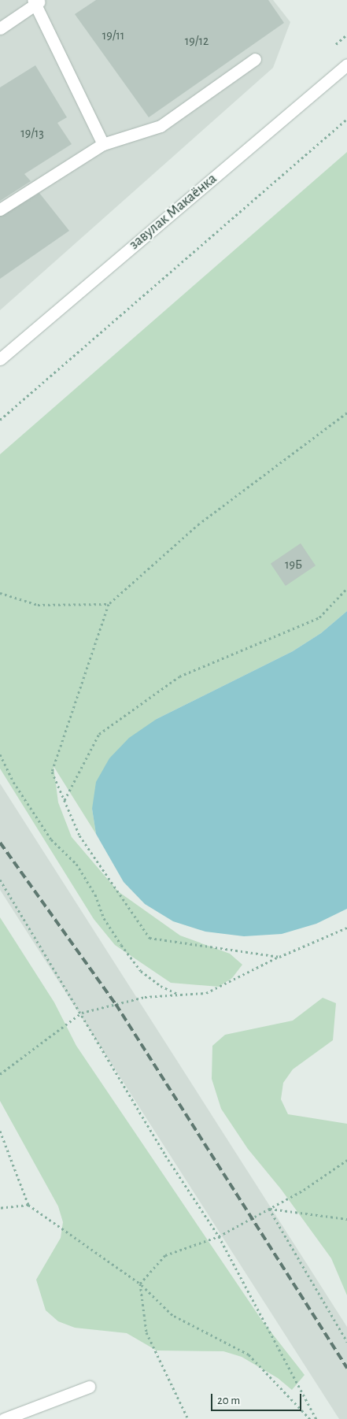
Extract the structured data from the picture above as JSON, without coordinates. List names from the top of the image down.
{
  "streets": {
    "street": ["завулак Макаёнка"]
  },
  "house_numbers": [
    "19/11",
    "19/12",
    "19/13",
    "19Б"
  ],
  "scale_bar": "20 m"
}
